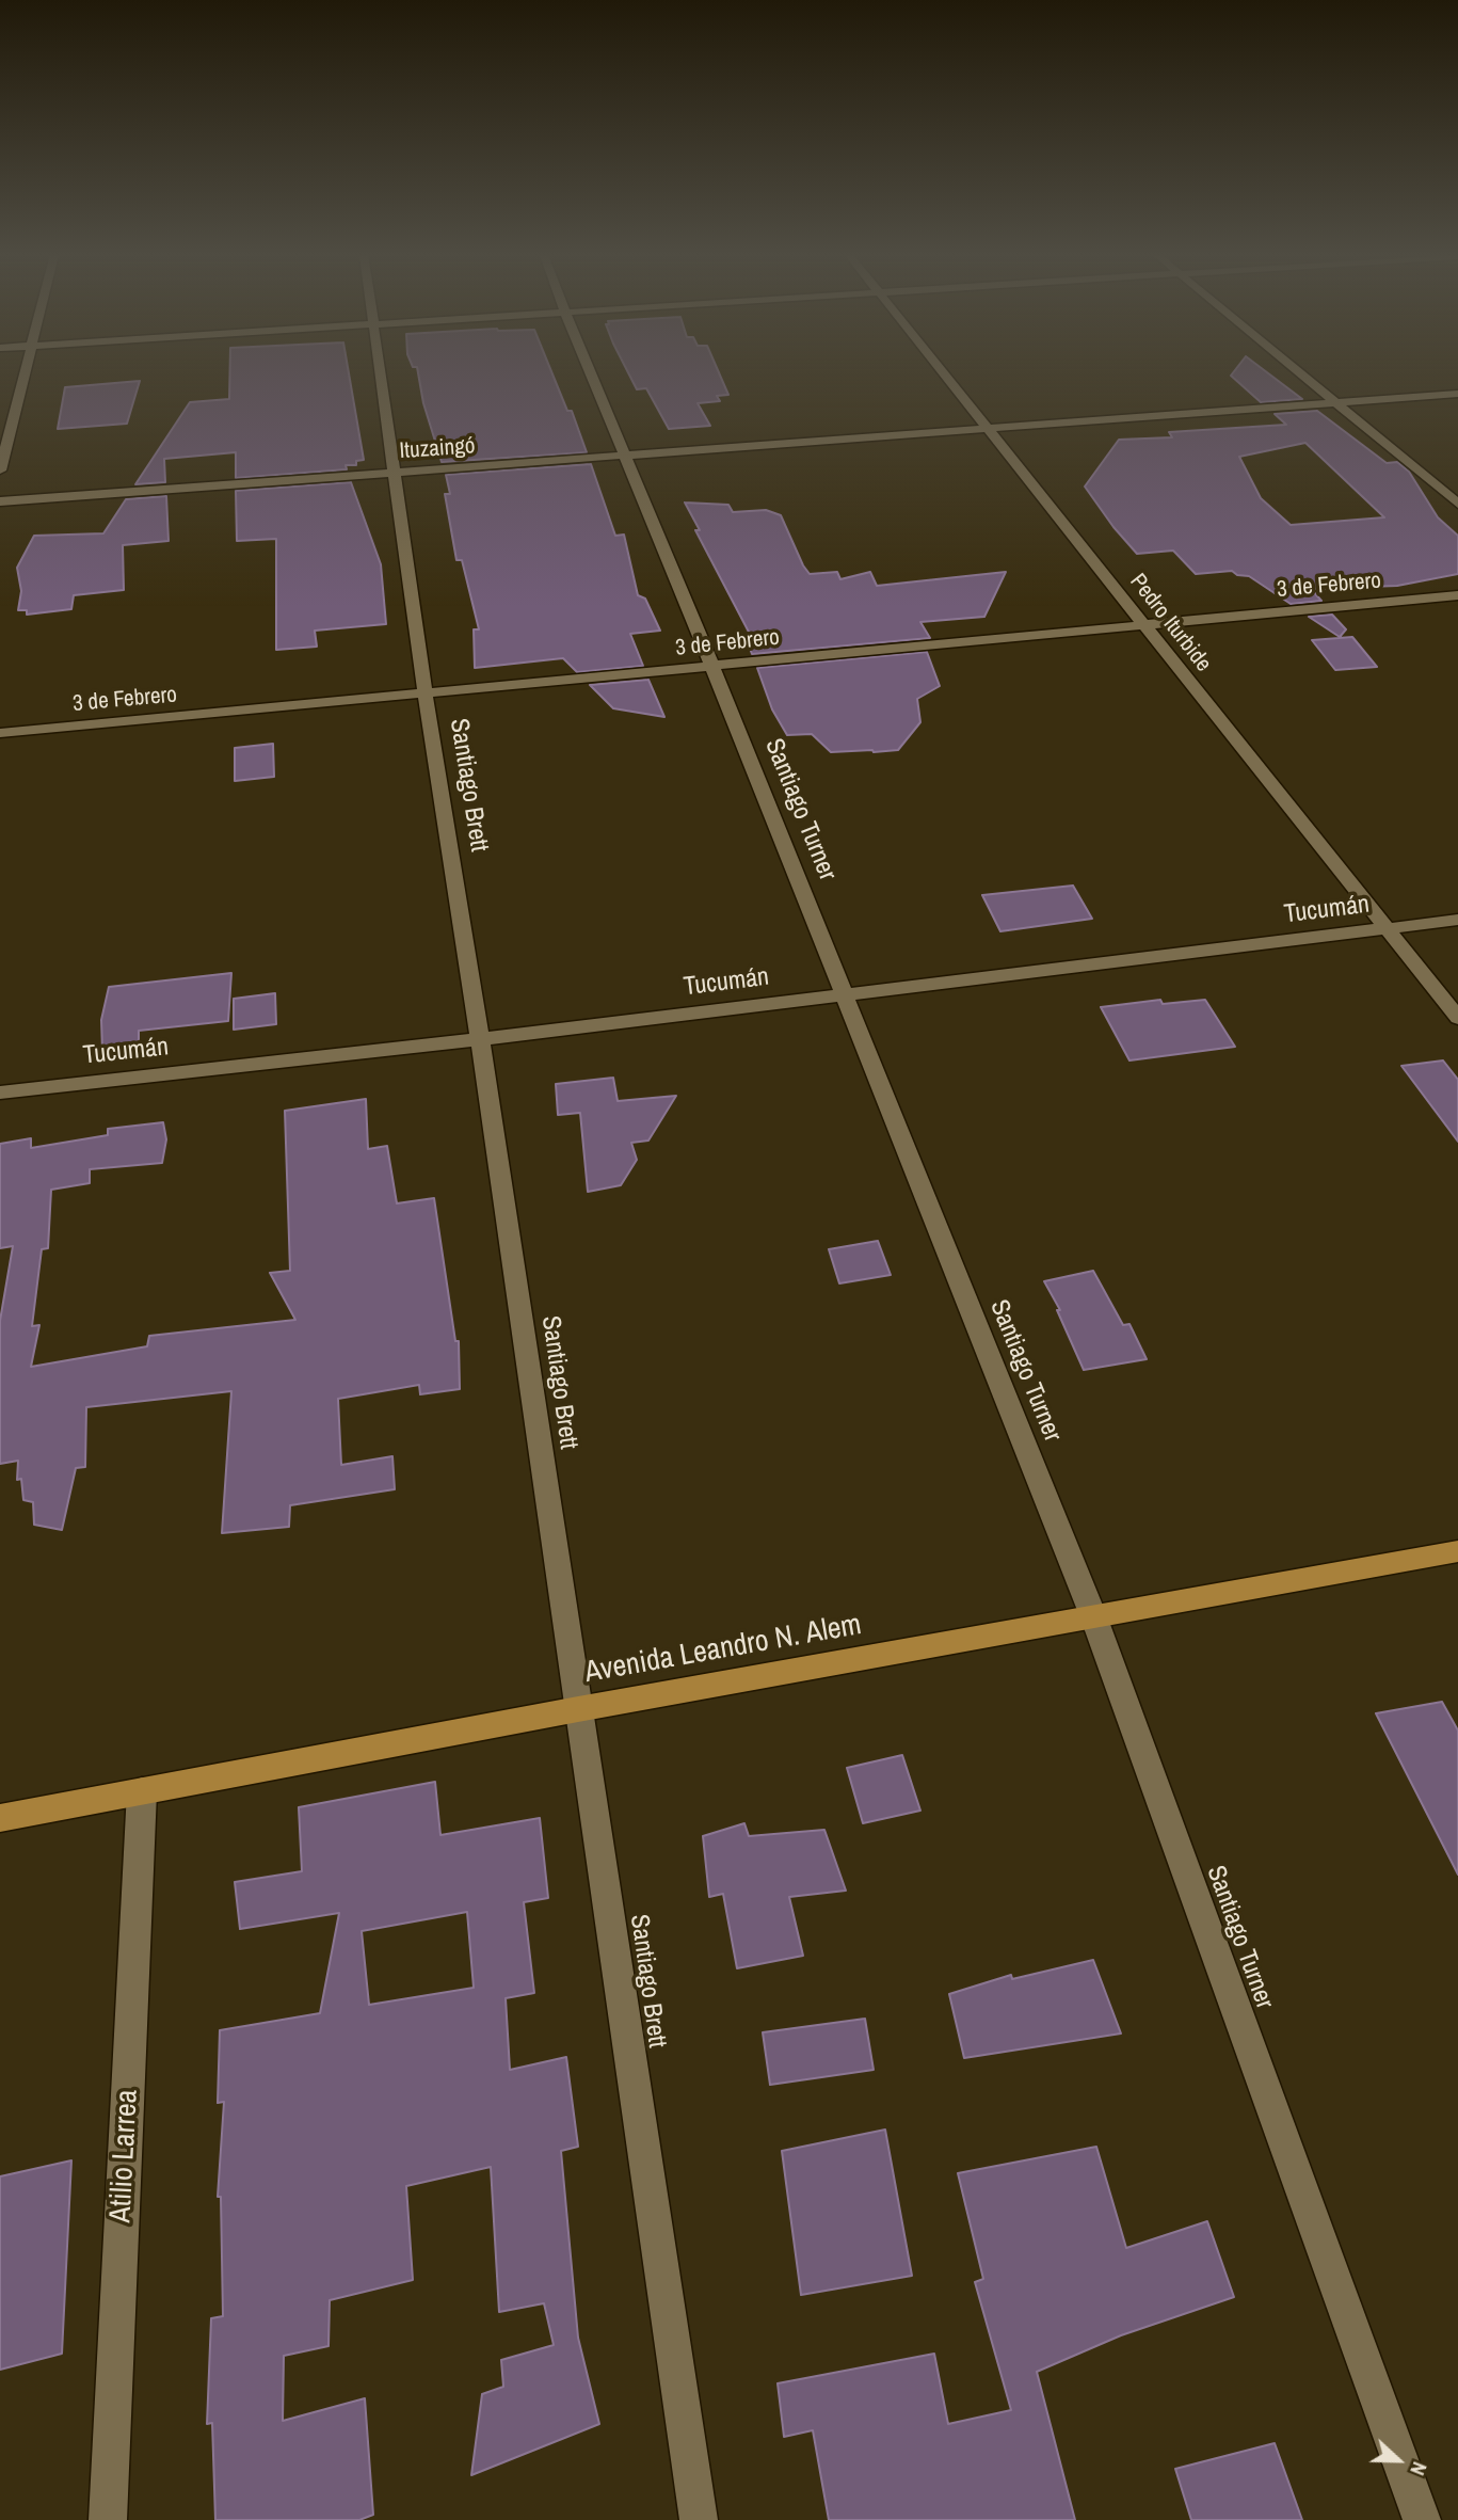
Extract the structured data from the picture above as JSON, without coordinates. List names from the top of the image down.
{
  "streets": {
    "main road": ["Avenida Leandro N. Alem"],
    "street": [
      "Ituzaingó",
      "3 de Febrero",
      "Pedro Iturbide",
      "Santiago Brett",
      "Santiago Turner",
      "Tucumán",
      "Atilio Larrea"
    ]
  },
  "crossings": [
    ["Ituzaingó", "Pedro Iturbide"],
    ["Ituzaingó", "Santiago Brett"],
    ["Ituzaingó", "Santiago Turner"],
    ["3 de Febrero", "Pedro Iturbide"],
    ["3 de Febrero", "Santiago Brett"],
    ["3 de Febrero", "Santiago Turner"],
    ["Pedro Iturbide", "Tucumán"],
    ["Santiago Brett", "Tucumán"],
    ["Santiago Brett", "Avenida Leandro N. Alem"],
    ["Santiago Turner", "Tucumán"],
    ["Santiago Turner", "Avenida Leandro N. Alem"],
    ["Avenida Leandro N. Alem", "Atilio Larrea"]
  ],
  "north": "right"
}
